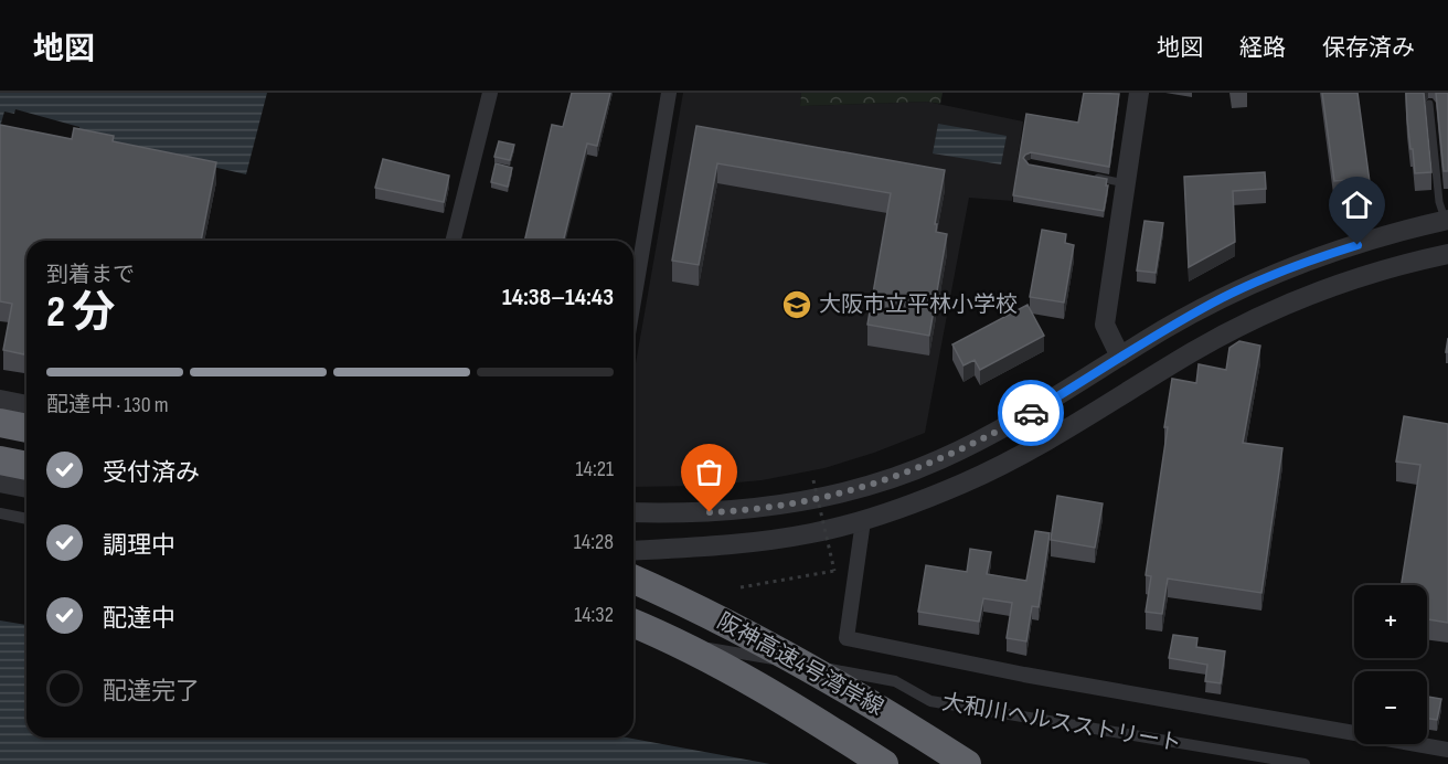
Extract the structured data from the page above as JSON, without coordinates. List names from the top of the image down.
{
  "streets": {
    "highway": ["阪神高速4号湾岸線"],
    "street": ["大和川ヘルスストリート"]
  },
  "places": {
    "school or university": ["大阪市立平林小学校"]
  },
  "page": {
    "header": "地図",
    "nav": ["地図", "経路", "保存済み"],
    "heading": ["2 分", "到着まで", "14:38–14:43"],
    "bar": "配達中 · 130 m",
    "list": [
      ["受付済み", "14:21"],
      ["調理中", "14:28"],
      ["配達中", "14:32"],
      "配達完了"
    ],
    "map_buttons": ["+", "−"]
  }
}
